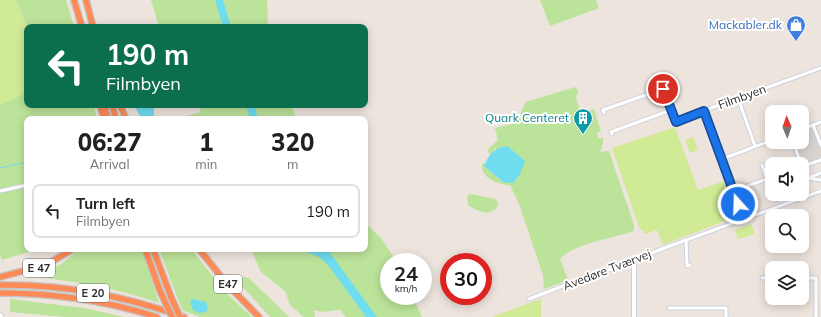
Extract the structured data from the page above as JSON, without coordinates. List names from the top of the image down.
{
  "streets": {
    "highway": ["E 47", "E47", "E 20"],
    "street": ["Filmbyen", "Avedøre Tværvej"]
  },
  "places": {
    "shop": ["Mackabler.dk"],
    "building": ["Quark Centeret"]
  },
  "north": "top",
  "page": {
    "turn": ["190 m", "Filmbyen"],
    "eta": [
      "06:27",
      "Arrival",
      "1",
      "min",
      "320",
      "m"
    ],
    "list": [
      {
        "name": "Turn left",
        "note": "Filmbyen",
        "value": "190 m"
      }
    ],
    "speed": "24 km/h",
    "limit": "30"
  }
}
